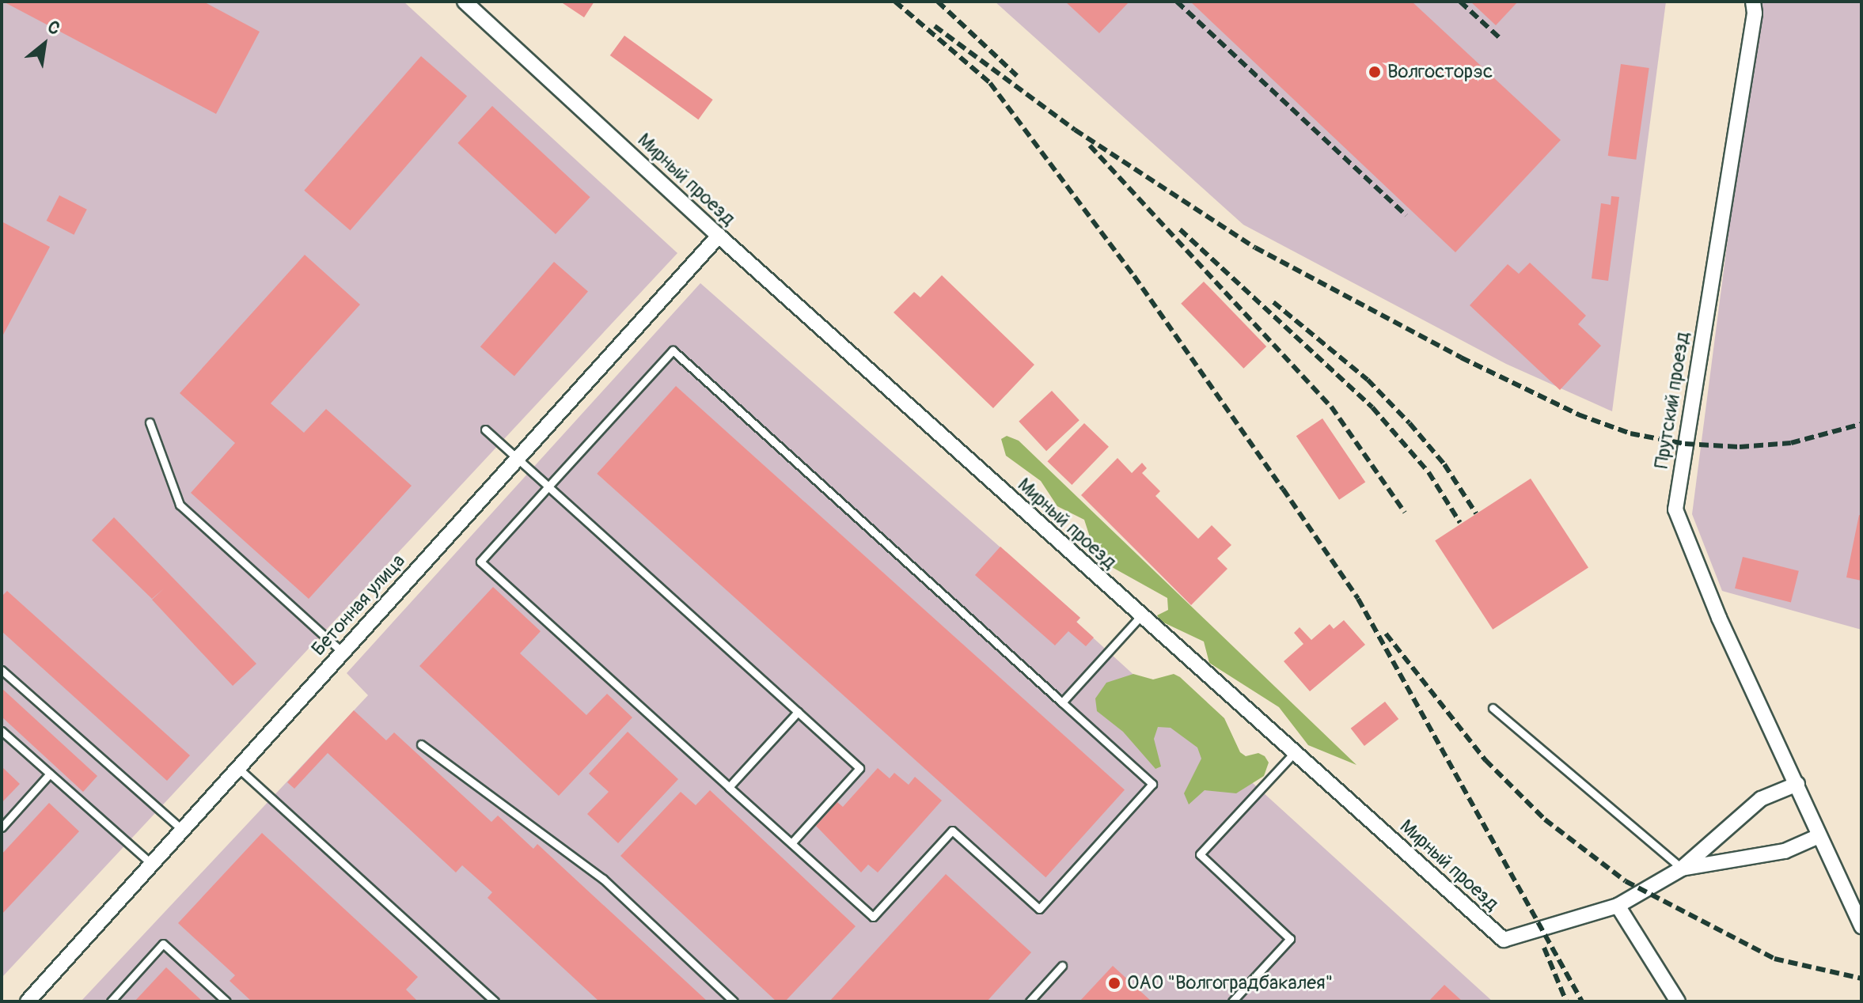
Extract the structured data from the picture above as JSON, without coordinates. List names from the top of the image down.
{
  "streets": {
    "street": ["Мирный проезд", "Прутский проезд", "Бетонная улица"]
  },
  "crossings": [
    ["Мирный проезд", "Бетонная улица"]
  ],
  "places": ["Волгосторэс", "ОАО \"Волгоградбакалея\""],
  "north": "top right"
}
